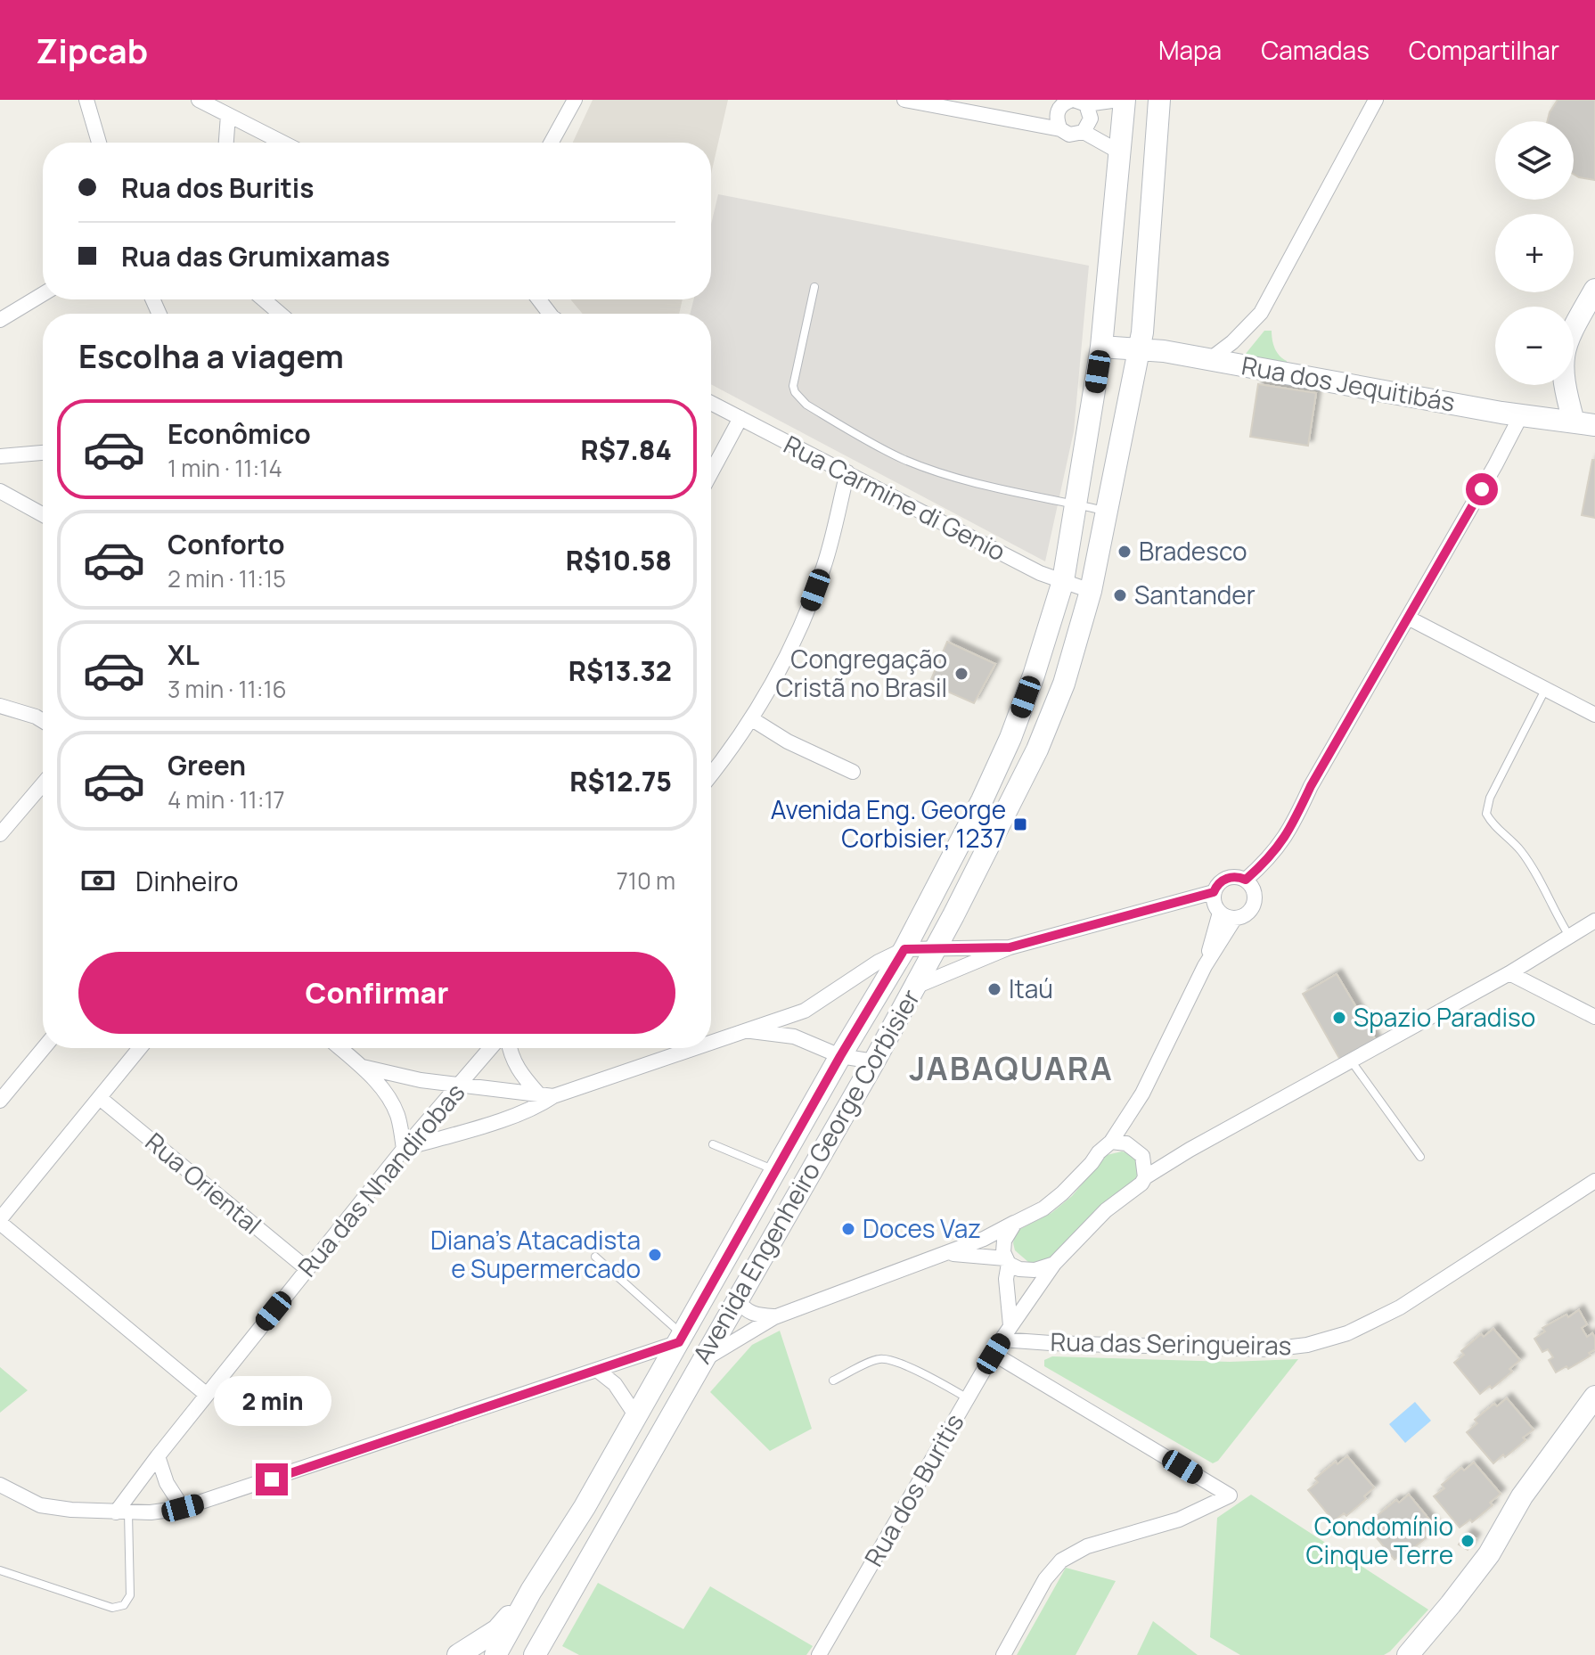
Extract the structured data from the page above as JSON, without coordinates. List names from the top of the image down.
{
  "streets": {
    "main road": ["Rua dos Jequitibás", "Avenida Engenheiro George Corbisier"],
    "street": [
      "Rua Carmine di Genio",
      "Rua das Nhandirobas",
      "Rua Oriental",
      "Rua das Seringueiras",
      "Rua dos Buritis"
    ]
  },
  "crossings": [
    ["Rua dos Jequitibás", "Avenida Engenheiro George Corbisier"],
    ["Rua Carmine di Genio", "Avenida Engenheiro George Corbisier"],
    ["Rua das Nhandirobas", "Rua Oriental"],
    ["Rua das Seringueiras", "Rua dos Buritis"]
  ],
  "districts": ["JABAQUARA"],
  "places": {
    "other": [
      "Bradesco",
      "Santander",
      "Congregação Cristã no Brasil",
      "Itaú",
      "Spazio Paradiso",
      "Doces Vaz",
      "Diana's Atacadista e Supermercado",
      "Condomínio Cinque Terre"
    ],
    "transit": ["Avenida Eng. George Corbisier, 1237"]
  },
  "page": {
    "header": "Zipcab",
    "nav": ["Mapa", "Camadas", "Compartilhar"],
    "map_buttons": ["+", "−"],
    "banner": ["Rua dos Buritis", "Rua das Grumixamas"],
    "heading": "Escolha a viagem",
    "list": [
      {
        "name": "Econômico",
        "note": "1 min · 11:14",
        "value": "R$7.84"
      },
      {
        "name": "Conforto",
        "note": "2 min · 11:15",
        "value": "R$10.58"
      },
      {
        "name": "XL",
        "note": "3 min · 11:16",
        "value": "R$13.32"
      },
      {
        "name": "Green",
        "note": "4 min · 11:17",
        "value": "R$12.75"
      }
    ],
    "pay": ["Dinheiro", "710 m"],
    "buttons": "Confirmar",
    "bubble": "2 min"
  }
}
